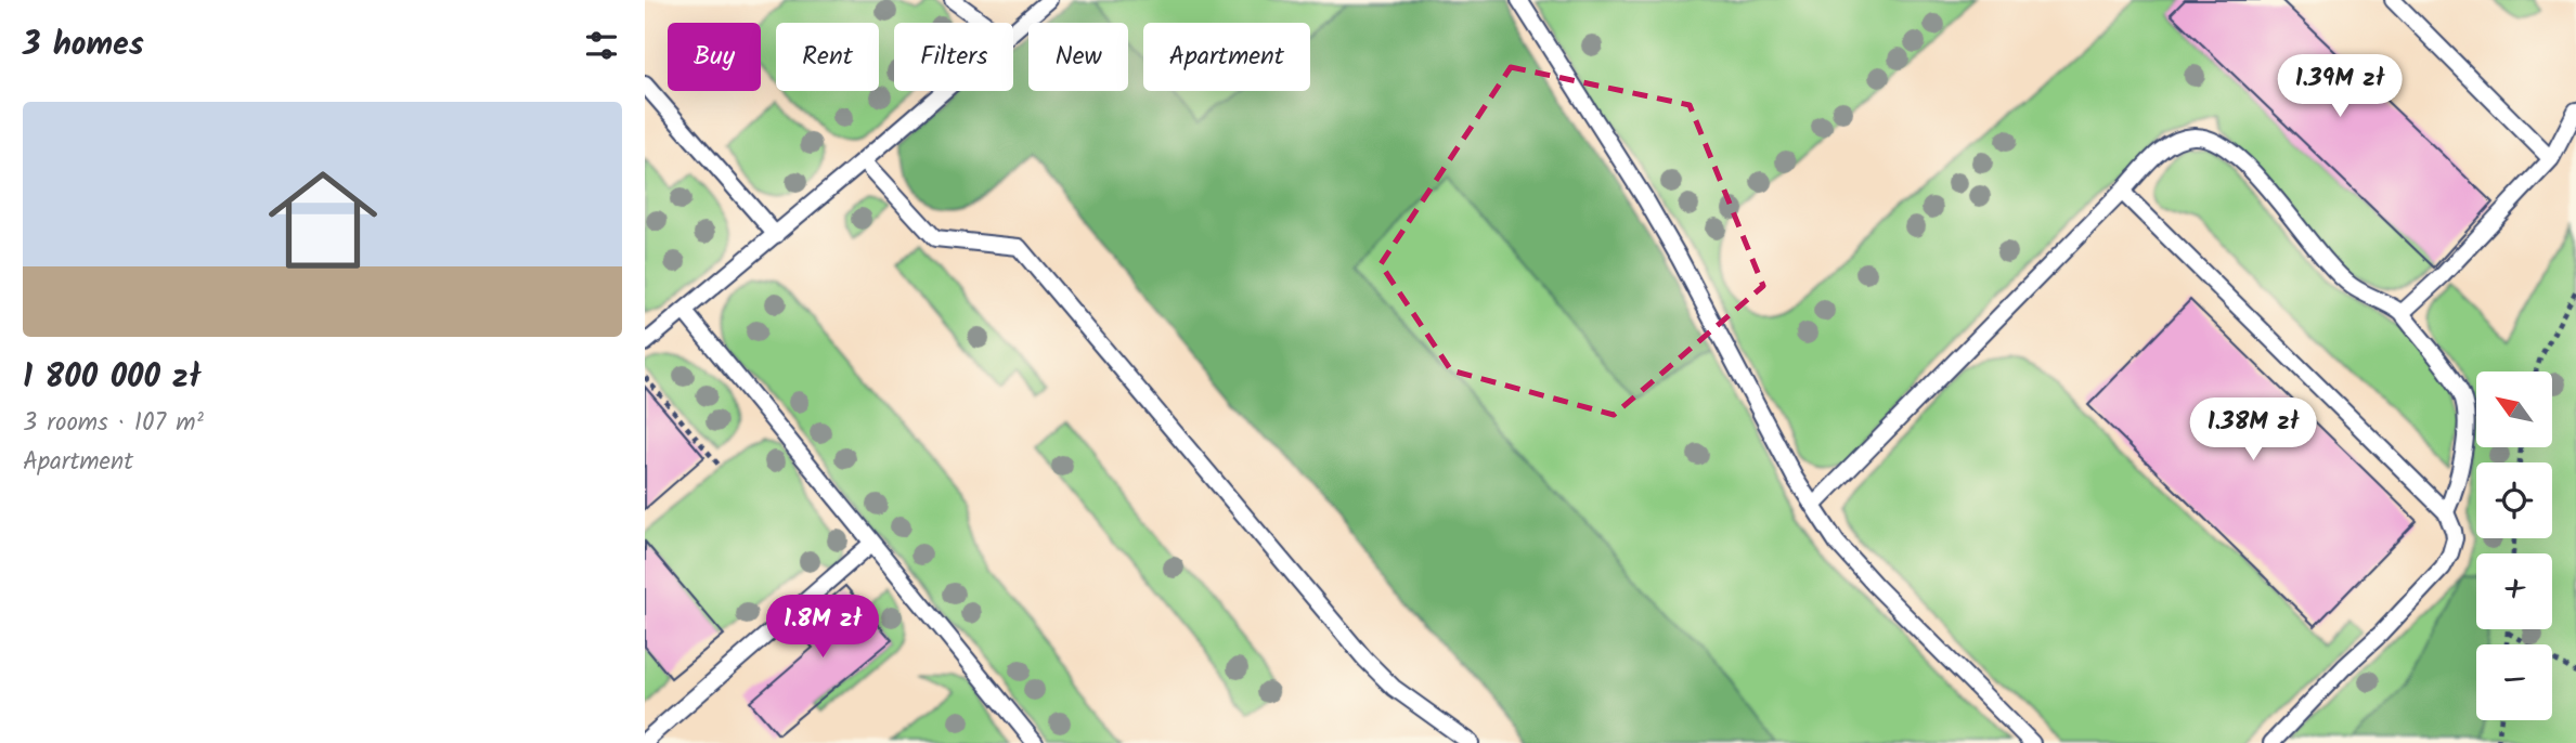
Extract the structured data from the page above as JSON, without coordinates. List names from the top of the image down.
{
  "north": "top left",
  "page": {
    "heading": "3 homes",
    "chip": [
      "Buy",
      "Rent",
      "Filters",
      "New",
      "Apartment"
    ],
    "price": ["1.39M zł", "1.38M zł", "1.8M zł"],
    "list": [
      {
        "name": "1 800 000 zł",
        "note": "3 rooms · 107 m² · Apartment"
      }
    ],
    "map_buttons": ["+", "−"]
  }
}
